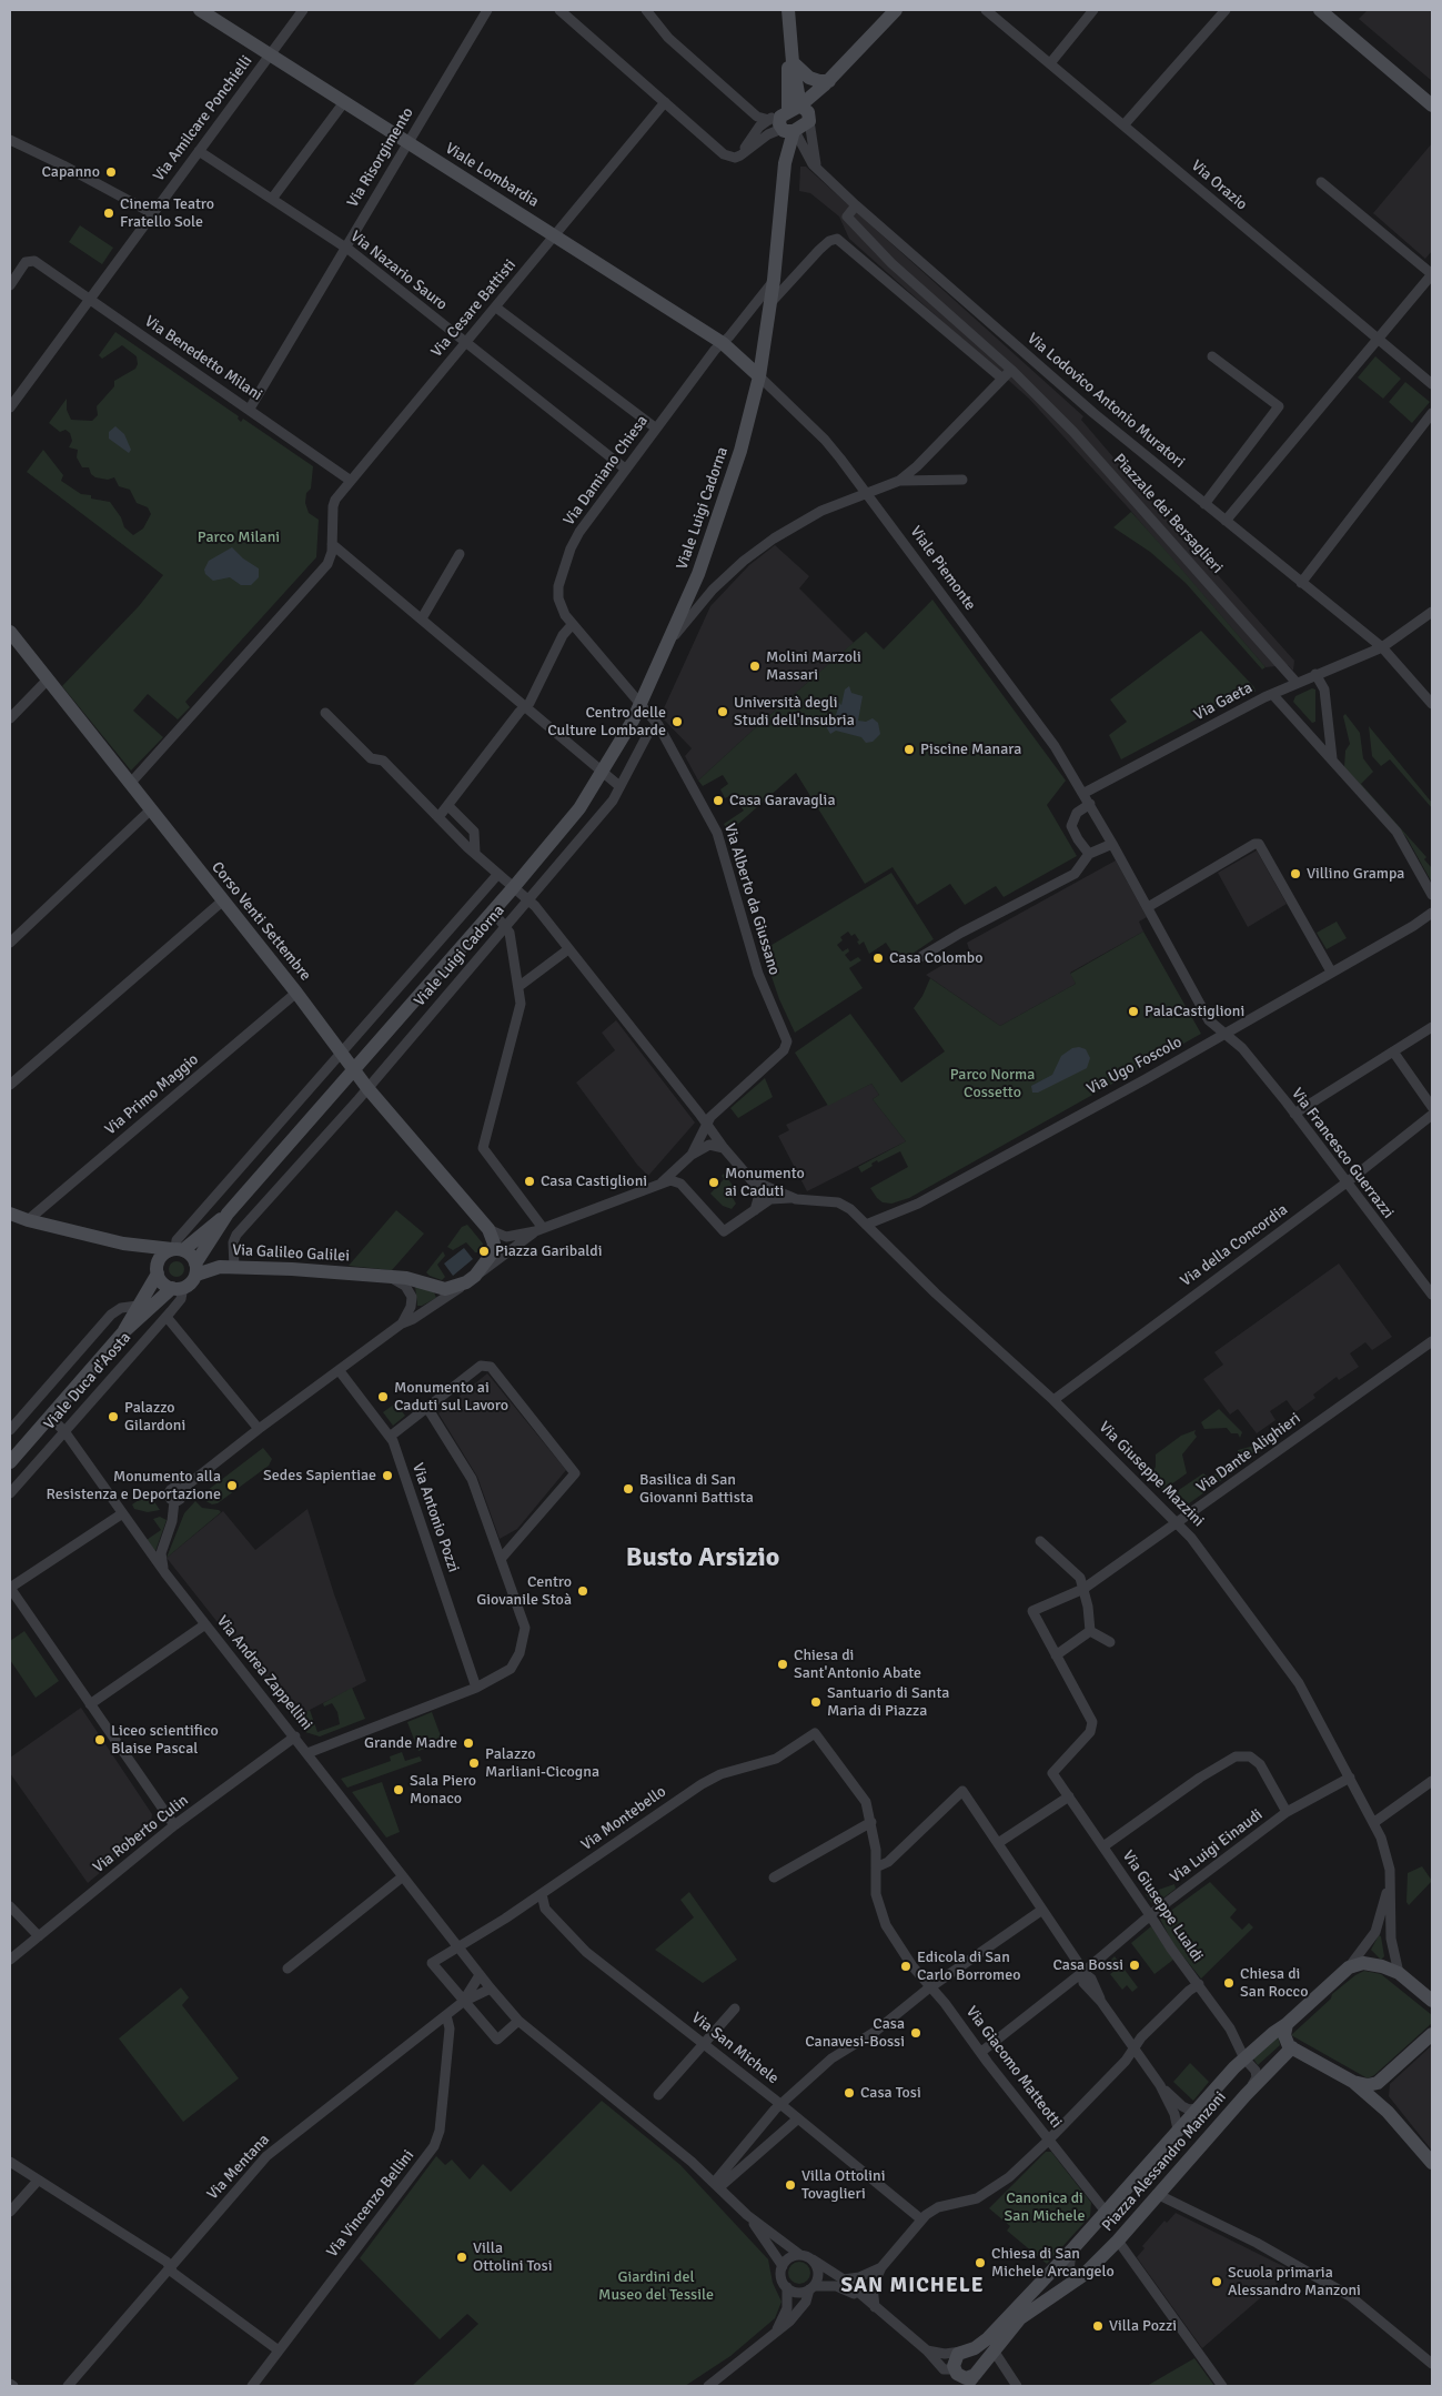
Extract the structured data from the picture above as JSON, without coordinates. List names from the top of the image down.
{
  "streets": {
    "street": [
      "Via Amilcare Ponchielli",
      "Via Risorgimento",
      "Viale Lombardia",
      "Via Orazio",
      "Via Nazario Sauro",
      "Via Cesare Battisti",
      "Via Benedetto Milani",
      "Via Lodovico Antonio Muratori",
      "Via Damiano Chiesa",
      "Viale Luigi Cadorna",
      "Piazzale dei Bersaglieri",
      "Viale Piemonte",
      "Via Gaeta",
      "Via Alberto da Giussano",
      "Corso Venti Settembre",
      "Via Ugo Foscolo",
      "Via Primo Maggio",
      "Via Francesco Guerrazzi",
      "Via della Concordia",
      "Via Galileo Galilei",
      "Viale Duca d'Aosta",
      "Via Dante Alighieri",
      "Via Giuseppe Mazzini",
      "Via Antonio Pozzi",
      "Via Andrea Zappellini",
      "Via Montebello",
      "Via Roberto Culin",
      "Via Luigi Einaudi",
      "Via Giuseppe Lualdi",
      "Via San Michele",
      "Via Giacomo Matteotti",
      "Piazza Alessandro Manzoni",
      "Via Mentana",
      "Via Vincenzo Bellini"
    ]
  },
  "crossings": [
    ["Via Amilcare Ponchielli", "Viale Lombardia"],
    ["Via Amilcare Ponchielli", "Via Nazario Sauro"],
    ["Via Amilcare Ponchielli", "Via Benedetto Milani"],
    ["Via Risorgimento", "Viale Lombardia"],
    ["Via Risorgimento", "Via Nazario Sauro"],
    ["Via Risorgimento", "Via Benedetto Milani"],
    ["Viale Lombardia", "Via Cesare Battisti"],
    ["Viale Lombardia", "Via Damiano Chiesa"],
    ["Viale Lombardia", "Viale Luigi Cadorna"],
    ["Viale Lombardia", "Viale Piemonte"],
    ["Via Nazario Sauro", "Via Cesare Battisti"],
    ["Via Nazario Sauro", "Via Damiano Chiesa"],
    ["Via Cesare Battisti", "Via Benedetto Milani"],
    ["Via Cesare Battisti", "Corso Venti Settembre"],
    ["Via Lodovico Antonio Muratori", "Viale Luigi Cadorna"],
    ["Via Lodovico Antonio Muratori", "Piazzale dei Bersaglieri"],
    ["Via Lodovico Antonio Muratori", "Via Gaeta"],
    ["Via Damiano Chiesa", "Viale Luigi Cadorna"],
    ["Via Damiano Chiesa", "Via Alberto da Giussano"],
    ["Viale Luigi Cadorna", "Viale Piemonte"],
    ["Viale Luigi Cadorna", "Via Alberto da Giussano"],
    ["Viale Luigi Cadorna", "Corso Venti Settembre"],
    ["Piazzale dei Bersaglieri", "Via Gaeta"],
    ["Viale Piemonte", "Via Gaeta"],
    ["Viale Piemonte", "Via Francesco Guerrazzi"],
    ["Corso Venti Settembre", "Via Primo Maggio"],
    ["Via Ugo Foscolo", "Via Francesco Guerrazzi"],
    ["Via Ugo Foscolo", "Via Giuseppe Mazzini"],
    ["Via Francesco Guerrazzi", "Via della Concordia"],
    ["Via della Concordia", "Via Giuseppe Mazzini"],
    ["Via Galileo Galilei", "Viale Duca d'Aosta"],
    ["Viale Duca d'Aosta", "Via Andrea Zappellini"],
    ["Via Dante Alighieri", "Via Giuseppe Mazzini"],
    ["Via Dante Alighieri", "Via Giuseppe Lualdi"],
    ["Via Giuseppe Mazzini", "Via Luigi Einaudi"],
    ["Via Giuseppe Mazzini", "Piazza Alessandro Manzoni"],
    ["Via Andrea Zappellini", "Via Montebello"],
    ["Via Andrea Zappellini", "Via Roberto Culin"],
    ["Via Montebello", "Via San Michele"],
    ["Via Montebello", "Via Giacomo Matteotti"],
    ["Via Montebello", "Via Mentana"],
    ["Via Luigi Einaudi", "Via Giuseppe Lualdi"],
    ["Via Luigi Einaudi", "Via Giacomo Matteotti"],
    ["Via Giuseppe Lualdi", "Piazza Alessandro Manzoni"],
    ["Via Giacomo Matteotti", "Piazza Alessandro Manzoni"],
    ["Via Mentana", "Via Vincenzo Bellini"]
  ],
  "districts": ["Busto Arsizio", "SAN MICHELE"],
  "parks": [
    "Parco Milani",
    "Parco Norma Cossetto",
    "Canonica di San Michele",
    "Giardini del Museo del Tessile"
  ],
  "places": [
    "Capanno",
    "Cinema Teatro Fratello Sole",
    "Molini Marzoli Massari",
    "Università degli Studi dell'Insubria",
    "Centro delle Culture Lombarde",
    "Piscine Manara",
    "Casa Garavaglia",
    "Villino Grampa",
    "Casa Colombo",
    "PalaCastiglioni",
    "Casa Castiglioni",
    "Monumento ai Caduti",
    "Piazza Garibaldi",
    "Monumento ai Caduti sul Lavoro",
    "Palazzo Gilardoni",
    "Sedes Sapientiae",
    "Monumento alla Resistenza e Deportazione",
    "Basilica di San Giovanni Battista",
    "Centro Giovanile Stoà",
    "Chiesa di Sant'Antonio Abate",
    "Santuario di Santa Maria di Piazza",
    "Liceo scientifico Blaise Pascal",
    "Grande Madre",
    "Palazzo Marliani-Cicogna",
    "Sala Piero Monaco",
    "Casa Bossi",
    "Edicola di San Carlo Borromeo",
    "Chiesa di San Rocco",
    "Casa Canavesi-Bossi",
    "Casa Tosi",
    "Villa Ottolini Tovaglieri",
    "Villa Ottolini Tosi",
    "Chiesa di San Michele Arcangelo",
    "Scuola primaria Alessandro Manzoni",
    "Villa Pozzi"
  ]
}
